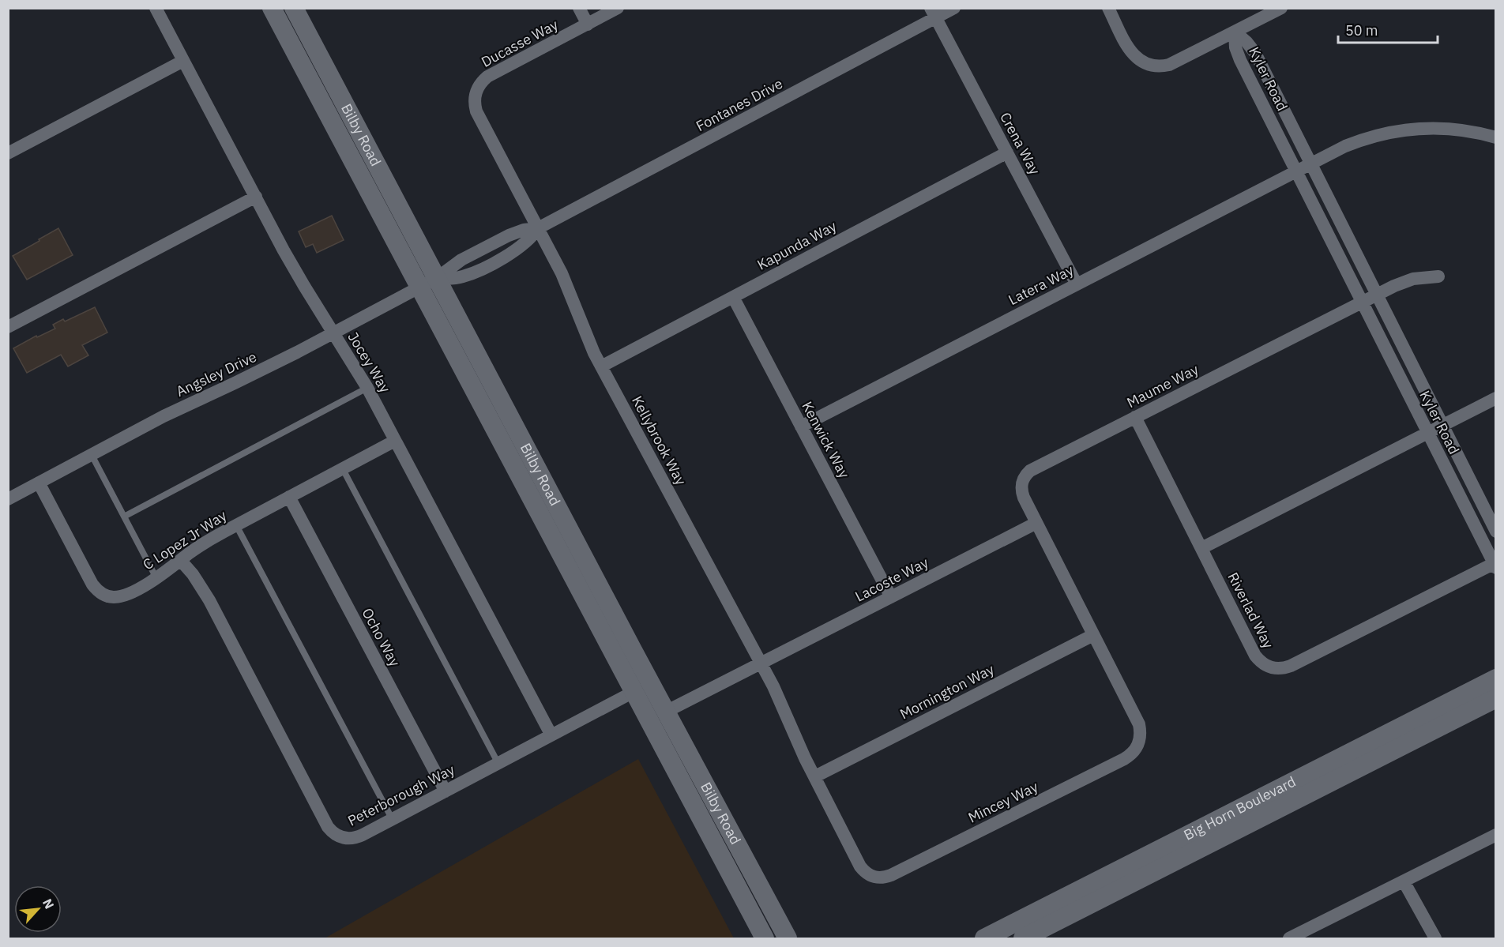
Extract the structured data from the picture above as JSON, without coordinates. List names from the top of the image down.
{
  "streets": {
    "main road": ["Bilby Road", "Big Horn Boulevard"],
    "street": [
      "Ducasse Way",
      "Kyler Road",
      "Fontanes Drive",
      "Crena Way",
      "Kapunda Way",
      "Latera Way",
      "Jocey Way",
      "Angsley Drive",
      "Maume Way",
      "Kenwick Way",
      "Kellybrook Way",
      "C Lopez Jr Way",
      "Lacoste Way",
      "Riverlad Way",
      "Ocho Way",
      "Mornington Way",
      "Peterborough Way",
      "Mincey Way"
    ]
  },
  "crossings": [
    ["Ducasse Way", "Fontanes Drive"],
    ["Ducasse Way", "Kellybrook Way"],
    ["Kyler Road", "Latera Way"],
    ["Kyler Road", "Maume Way"],
    ["Kyler Road", "Riverlad Way"],
    ["Fontanes Drive", "Bilby Road"],
    ["Fontanes Drive", "Crena Way"],
    ["Fontanes Drive", "Angsley Drive"],
    ["Fontanes Drive", "Kellybrook Way"],
    ["Bilby Road", "Angsley Drive"],
    ["Bilby Road", "Lacoste Way"],
    ["Bilby Road", "Peterborough Way"],
    ["Crena Way", "Kapunda Way"],
    ["Crena Way", "Latera Way"],
    ["Kapunda Way", "Kenwick Way"],
    ["Kapunda Way", "Kellybrook Way"],
    ["Latera Way", "Kenwick Way"],
    ["Jocey Way", "Angsley Drive"],
    ["Jocey Way", "C Lopez Jr Way"],
    ["Jocey Way", "Peterborough Way"],
    ["Angsley Drive", "C Lopez Jr Way"],
    ["Maume Way", "Lacoste Way"],
    ["Maume Way", "Riverlad Way"],
    ["Maume Way", "Mincey Way"],
    ["Kenwick Way", "Lacoste Way"],
    ["Kellybrook Way", "Lacoste Way"],
    ["Kellybrook Way", "Mincey Way"],
    ["C Lopez Jr Way", "Ocho Way"],
    ["C Lopez Jr Way", "Peterborough Way"],
    ["Lacoste Way", "Mincey Way"],
    ["Ocho Way", "Peterborough Way"],
    ["Mornington Way", "Mincey Way"]
  ],
  "scale_bar": "50 m",
  "north": "top right"
}
